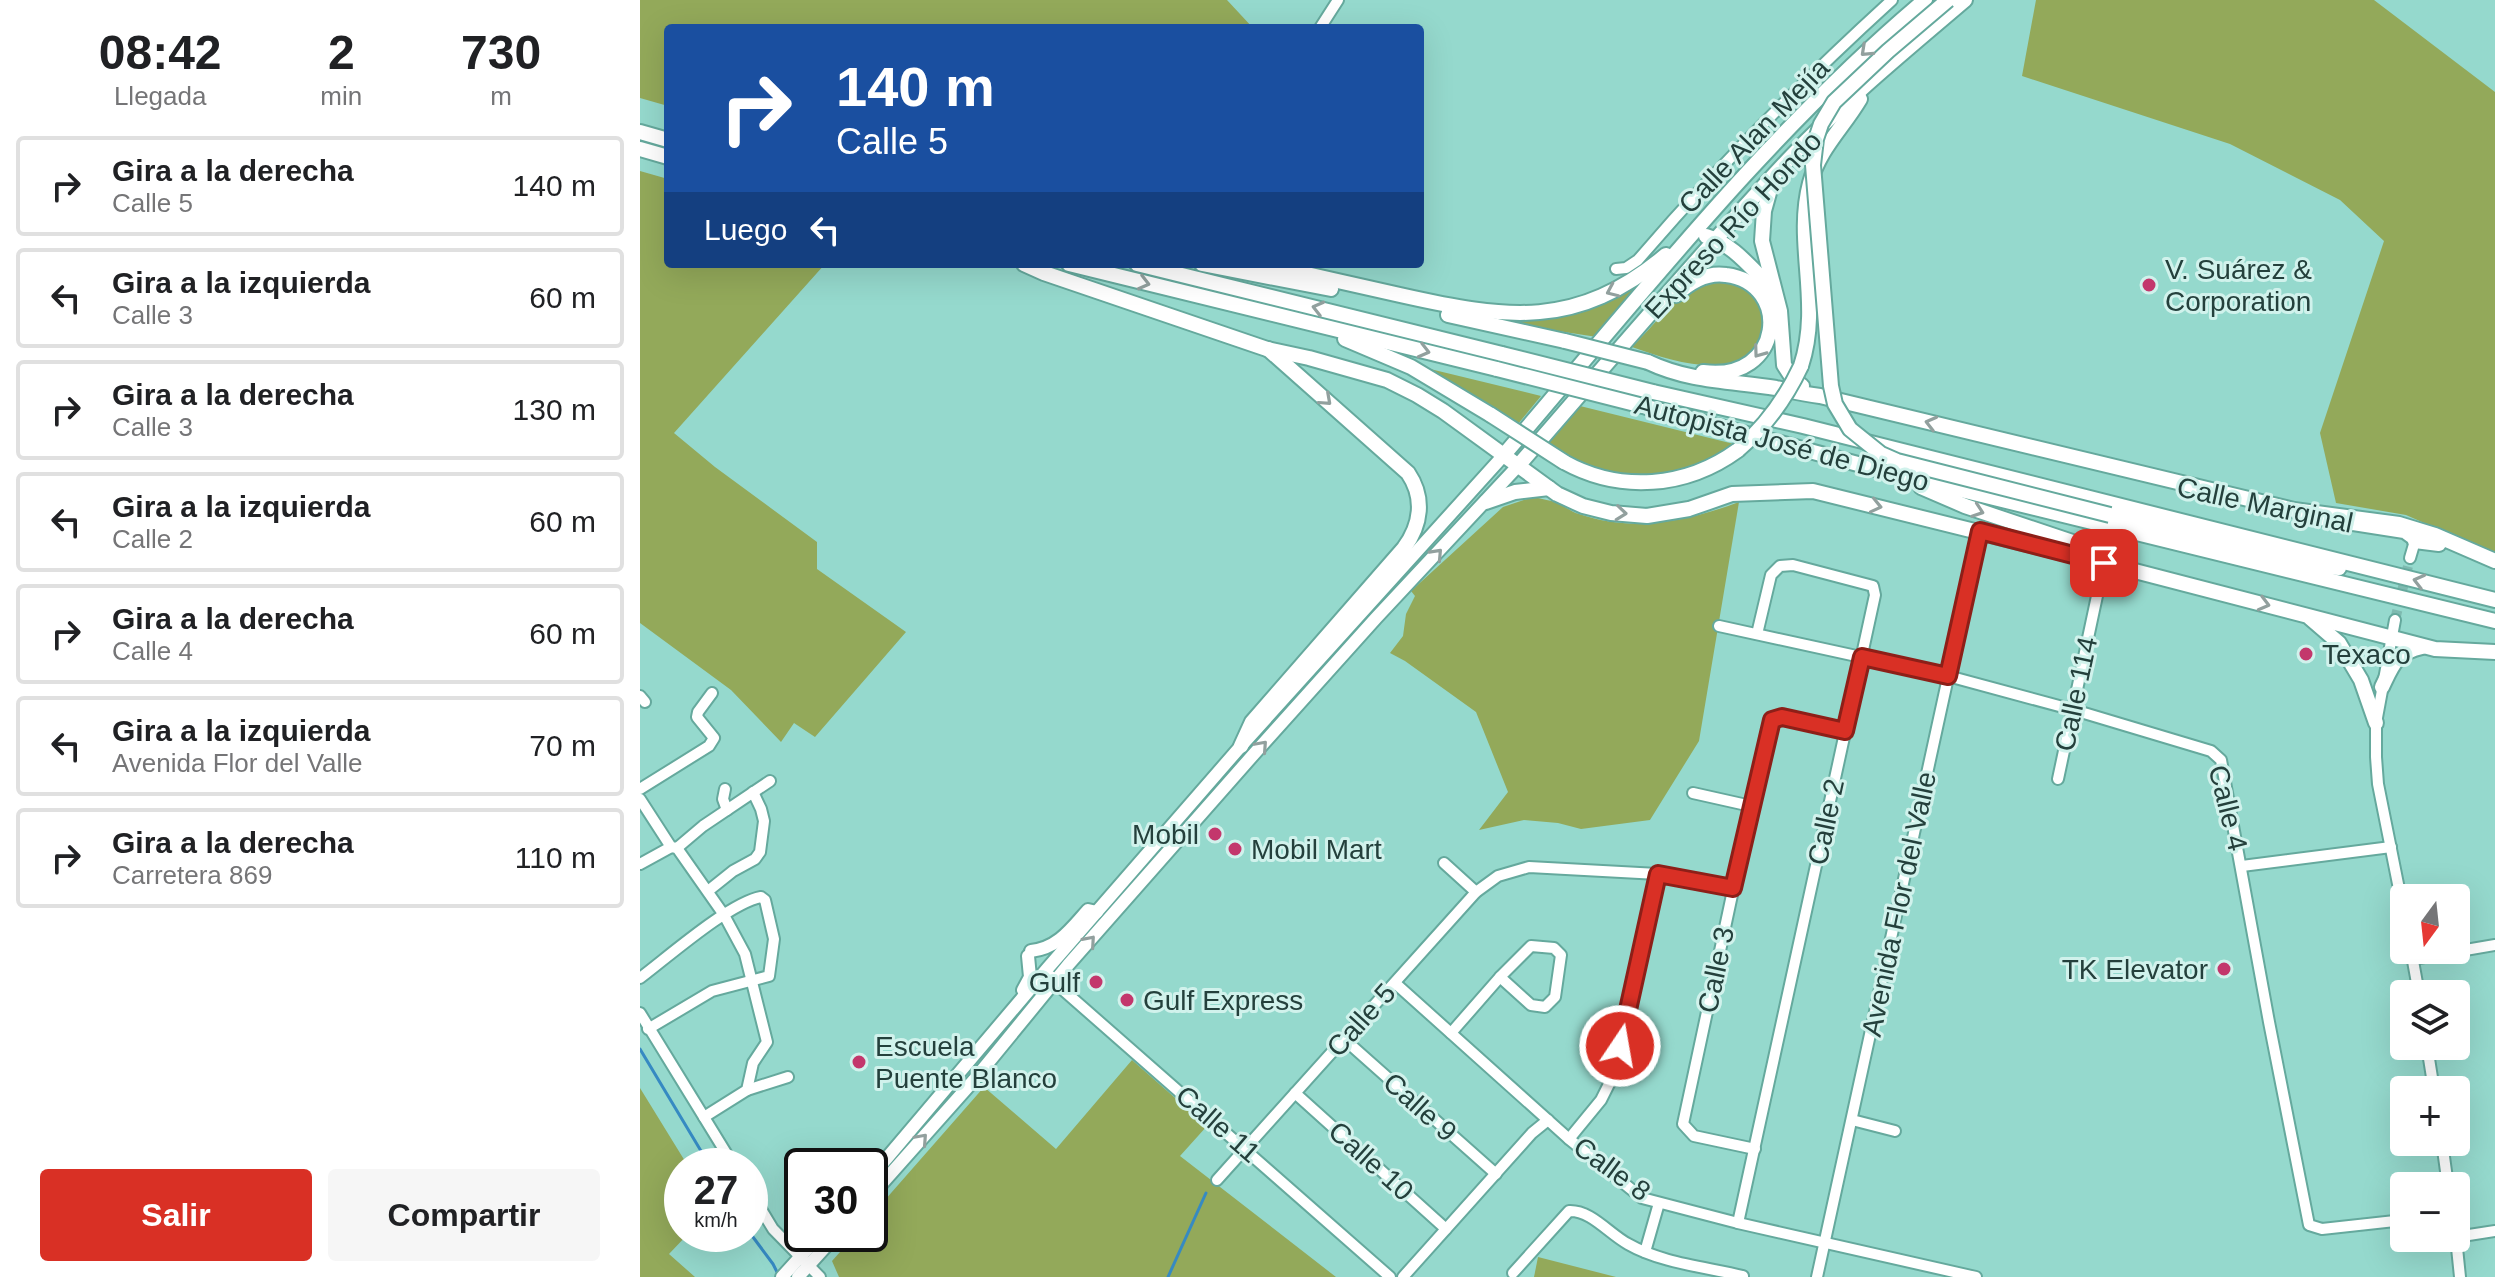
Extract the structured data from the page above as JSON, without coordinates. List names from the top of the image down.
{
  "streets": {
    "highway": ["Expreso Río Hondo", "Autopista José de Diego", "Calle Marginal"],
    "street": [
      "Calle Alan Mejía",
      "Calle 114",
      "Calle 4",
      "Calle 2",
      "Avenida Flor del Valle",
      "Calle 3",
      "Calle 5",
      "Calle 9",
      "Calle 11",
      "Calle 10",
      "Calle 8"
    ]
  },
  "crossings": [
    ["Calle 114", "Calle 4"],
    ["Calle 4", "Calle 2"],
    ["Calle 4", "Avenida Flor del Valle"],
    ["Calle 2", "Calle 3"],
    ["Calle 2", "Calle 8"],
    ["Avenida Flor del Valle", "Calle 8"],
    ["Calle 3", "Calle 5"],
    ["Calle 5", "Calle 9"],
    ["Calle 5", "Calle 11"],
    ["Calle 5", "Calle 10"],
    ["Calle 5", "Calle 8"]
  ],
  "places": [
    "V. Suárez & Corporation",
    "Texaco",
    "Mobil",
    "Mobil Mart",
    "TK Elevator",
    "Gulf",
    "Gulf Express",
    "Escuela Puente Blanco"
  ],
  "north": "bottom",
  "page": {
    "eta": [
      "08:42",
      "Llegada",
      "2",
      "min",
      "730",
      "m"
    ],
    "turn": ["140 m", "Calle 5"],
    "list": [
      {
        "name": "Gira a la derecha",
        "note": "Calle 5",
        "value": "140 m"
      },
      {
        "name": "Gira a la izquierda",
        "note": "Calle 3",
        "value": "60 m"
      },
      {
        "name": "Gira a la derecha",
        "note": "Calle 3",
        "value": "130 m"
      },
      {
        "name": "Gira a la izquierda",
        "note": "Calle 2",
        "value": "60 m"
      },
      {
        "name": "Gira a la derecha",
        "note": "Calle 4",
        "value": "60 m"
      },
      {
        "name": "Gira a la izquierda",
        "note": "Avenida Flor del Valle",
        "value": "70 m"
      },
      {
        "name": "Gira a la derecha",
        "note": "Carretera 869",
        "value": "110 m"
      }
    ],
    "then": "Luego",
    "map_buttons": ["+", "−"],
    "speed": "27 km/h",
    "limit": "30",
    "buttons": ["Salir", "Compartir"]
  }
}
